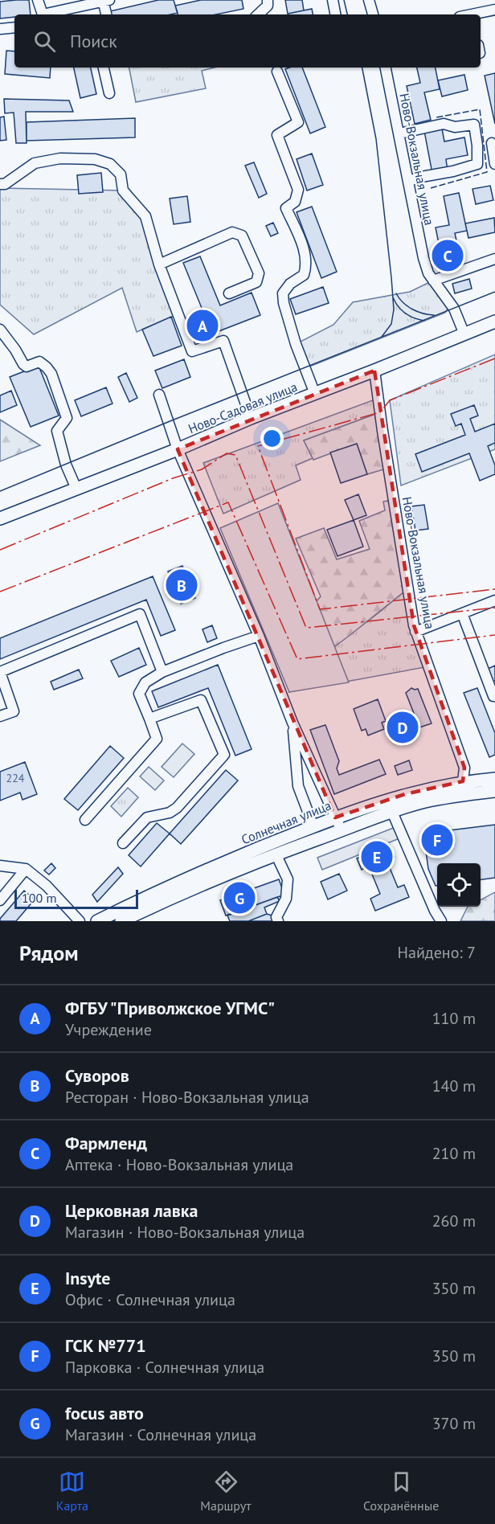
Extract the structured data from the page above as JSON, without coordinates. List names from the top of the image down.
{
  "streets": {
    "main road": ["Ново-Садовая улица", "Солнечная улица"],
    "street": ["Ново-Вокзальная улица"]
  },
  "crossings": [
    ["Ново-Вокзальная улица", "Ново-Садовая улица"],
    ["Ново-Вокзальная улица", "Солнечная улица"]
  ],
  "house_numbers": ["224"],
  "scale_bar": "100 m",
  "page": {
    "search": "Поиск",
    "pins": [
      "C",
      "A",
      "B",
      "D",
      "F",
      "E",
      "G"
    ],
    "scale": "100 m",
    "heading": ["Рядом", "Найдено: 7"],
    "list": [
      {
        "mark": "A",
        "name": "ФГБУ \"Приволжское УГМС\"",
        "note": "Учреждение",
        "value": "110 m"
      },
      {
        "mark": "B",
        "name": "Суворов",
        "note": "Ресторан · Ново-Вокзальная улица",
        "value": "140 m"
      },
      {
        "mark": "C",
        "name": "Фармленд",
        "note": "Аптека · Ново-Вокзальная улица",
        "value": "210 m"
      },
      {
        "mark": "D",
        "name": "Церковная лавка",
        "note": "Магазин · Ново-Вокзальная улица",
        "value": "260 m"
      },
      {
        "mark": "E",
        "name": "Insyte",
        "note": "Офис · Солнечная улица",
        "value": "350 m"
      },
      {
        "mark": "F",
        "name": "ГСК №771",
        "note": "Парковка · Солнечная улица",
        "value": "350 m"
      },
      {
        "mark": "G",
        "name": "focus авто",
        "note": "Магазин · Солнечная улица",
        "value": "370 m"
      }
    ],
    "nav": ["Карта", "Маршрут", "Сохранённые"]
  }
}
